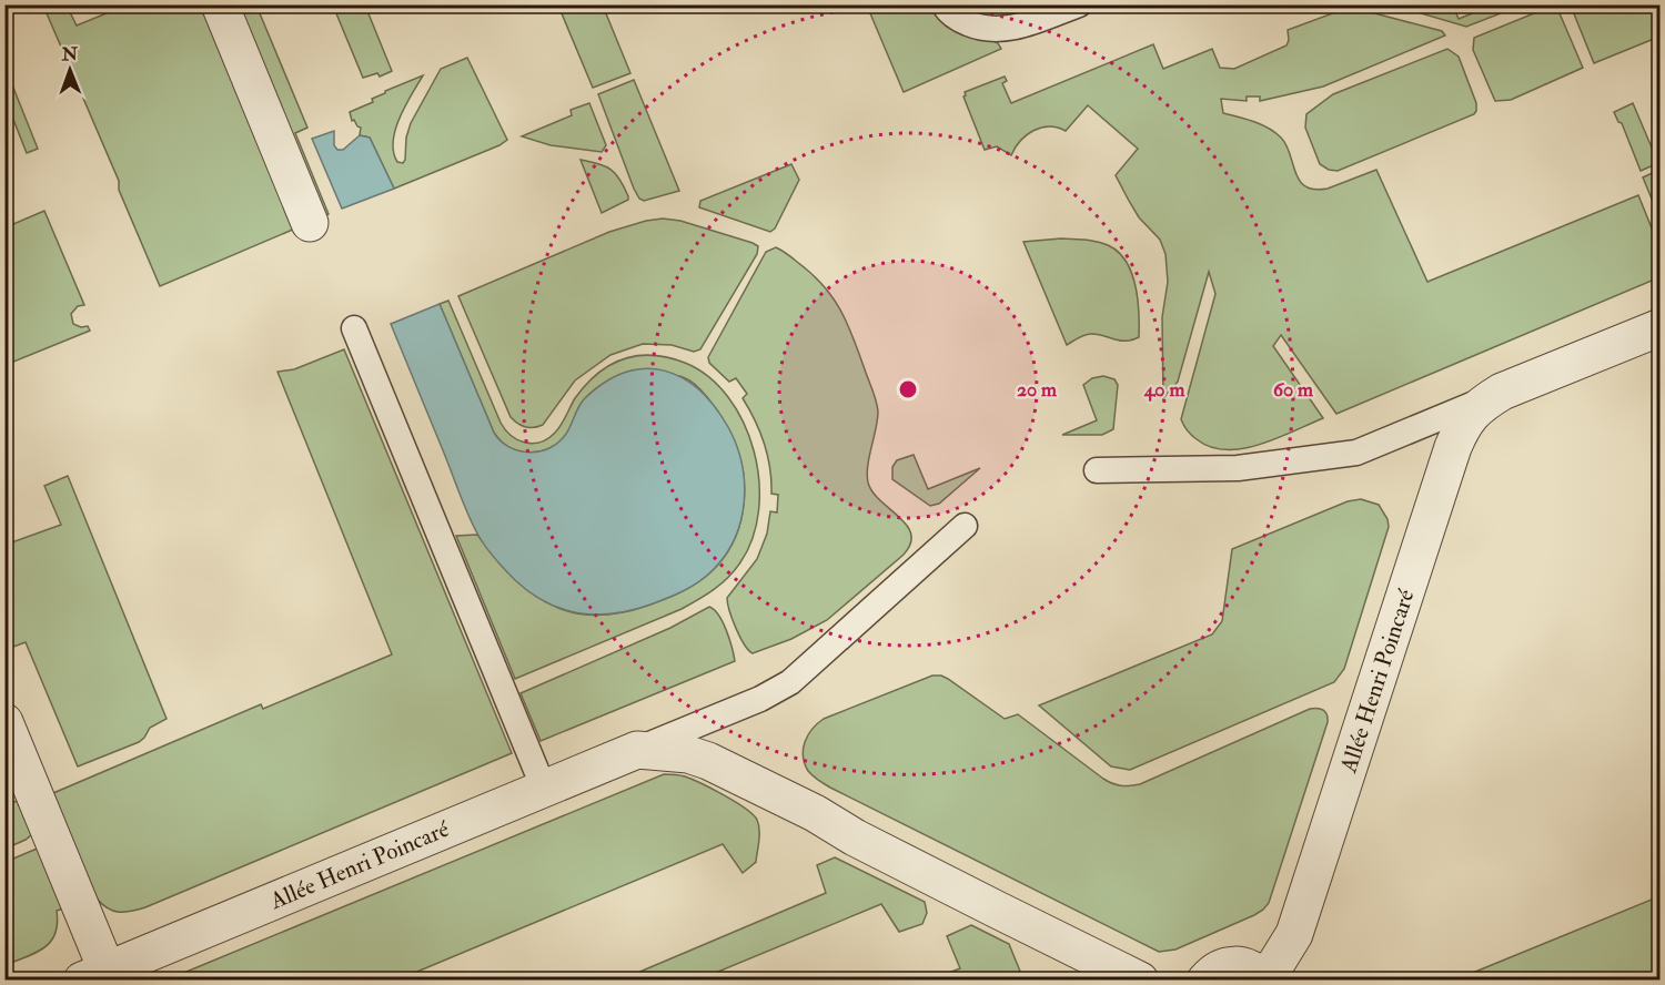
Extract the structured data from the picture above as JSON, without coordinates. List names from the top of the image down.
{
  "streets": {
    "street": ["Allée Henri Poincaré"]
  },
  "north": "top",
  "rings": ["20 m", "40 m", "60 m"]
}
